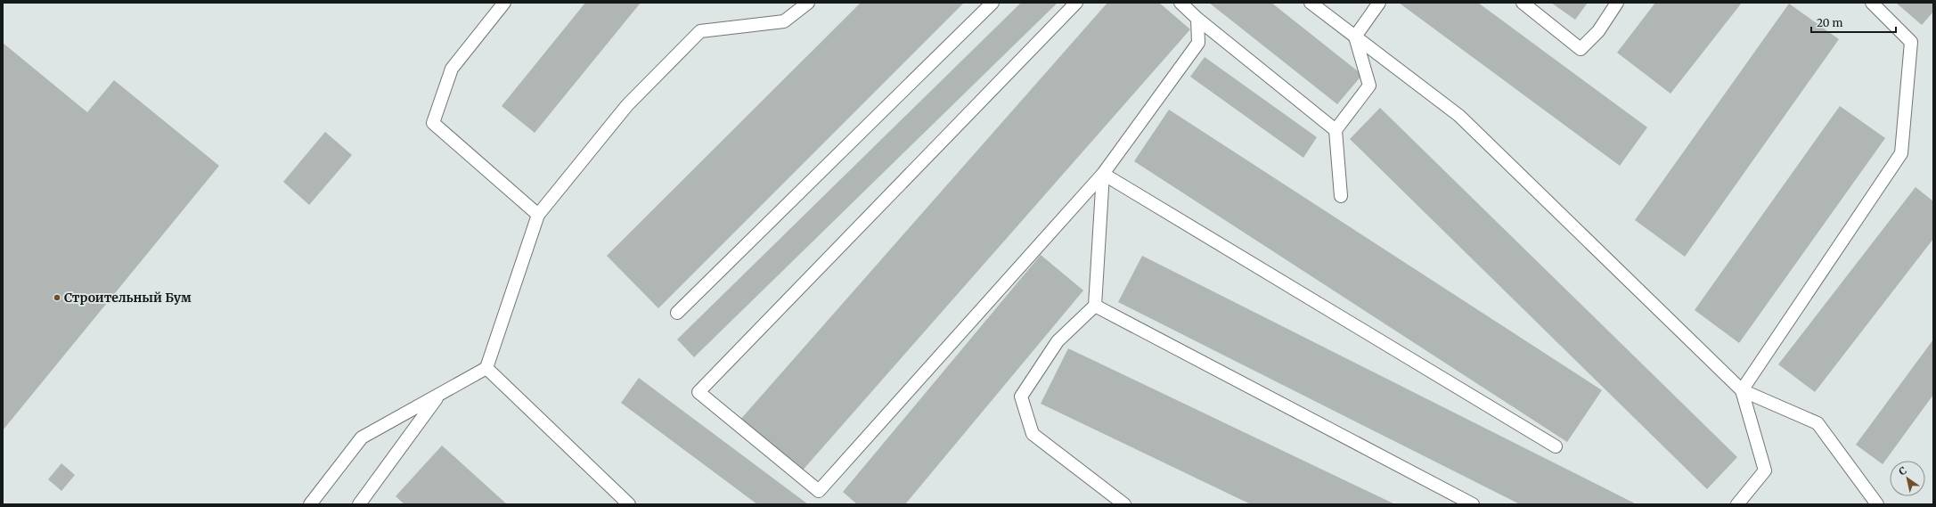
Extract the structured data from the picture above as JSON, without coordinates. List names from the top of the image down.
{
  "places": ["Строительный Бум"],
  "scale_bar": "20 m",
  "north": "top left"
}
